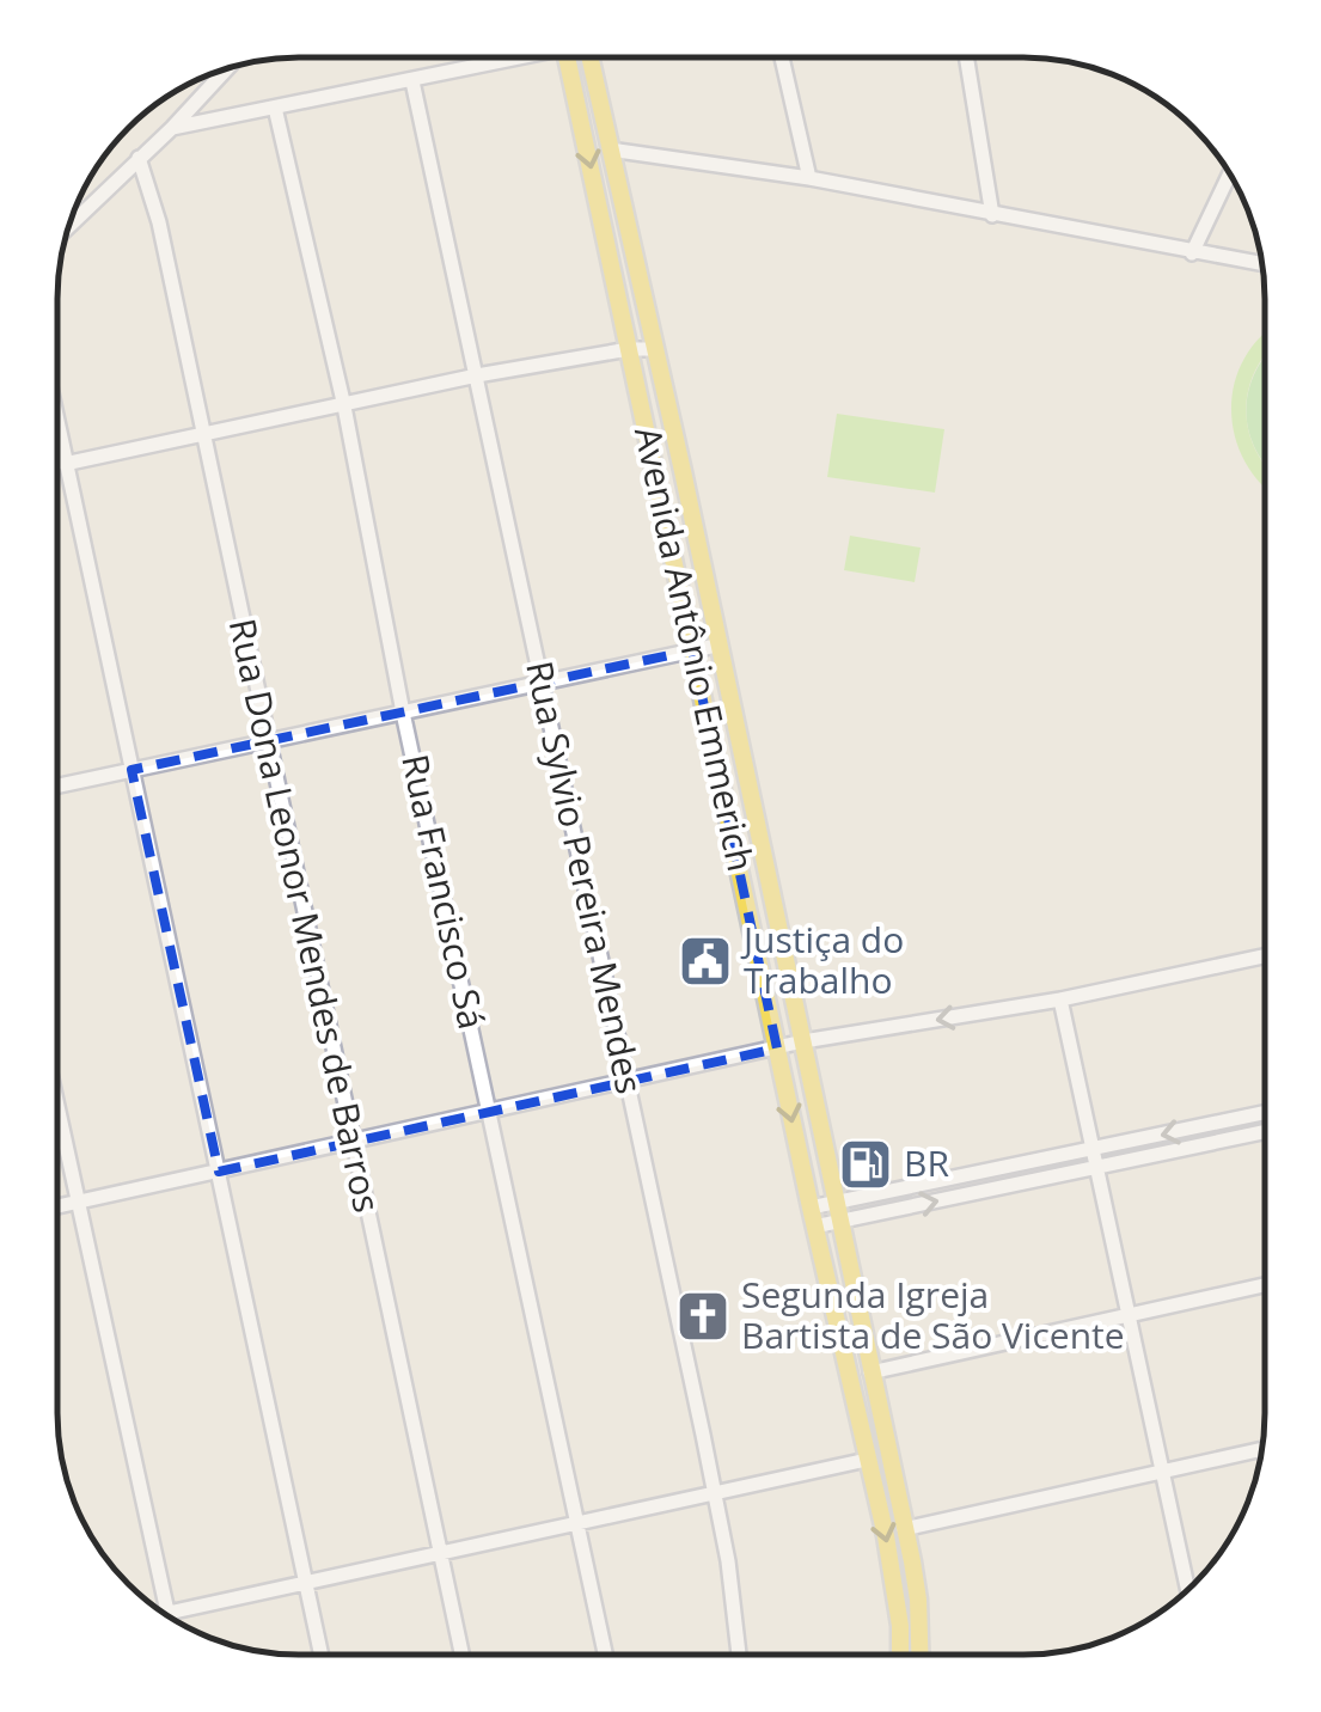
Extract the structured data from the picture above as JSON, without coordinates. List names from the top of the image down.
{
  "streets": {
    "main road": ["Avenida Antônio Emmerich"],
    "street": ["Rua Sylvio Pereira Mendes", "Rua Francisco Sá", "Rua Dona Leonor Mendes de Barros"]
  },
  "places": {
    "public building": ["Justiça do Trabalho"],
    "fuel station": ["BR"],
    "church": ["Segunda Igreja Bartista de São Vicente"]
  }
}
